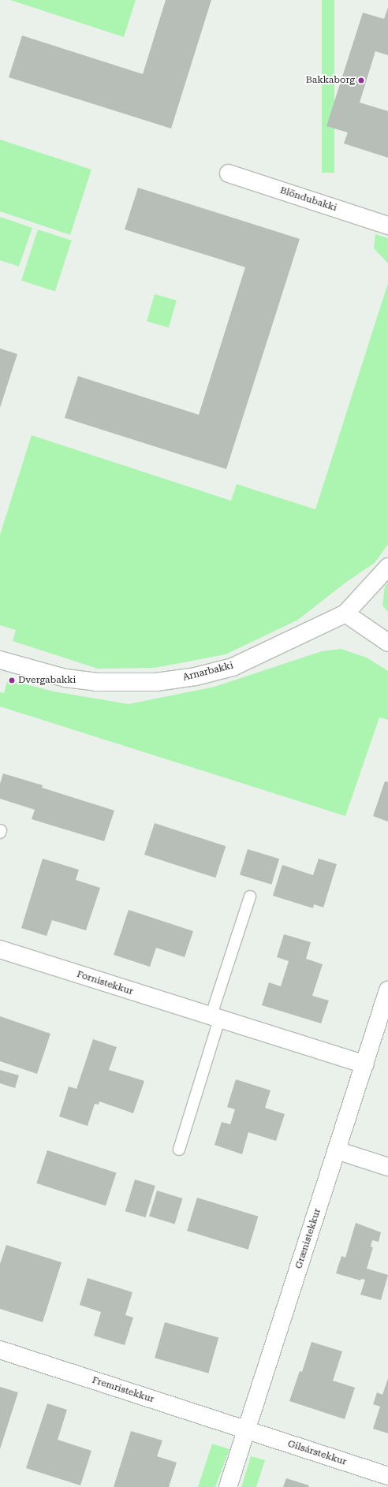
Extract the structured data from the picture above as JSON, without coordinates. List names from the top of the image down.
{
  "streets": {
    "street": [
      "Blöndubakki",
      "Arnarbakki",
      "Fornistekkur",
      "Grænistekkur",
      "Fremristekkur",
      "Gilsárstekkur"
    ]
  },
  "crossings": [
    ["Fornistekkur", "Grænistekkur"],
    ["Grænistekkur", "Fremristekkur"],
    ["Grænistekkur", "Gilsárstekkur"],
    ["Fremristekkur", "Gilsárstekkur"]
  ],
  "places": ["Bakkaborg", "Dvergabakki"]
}
